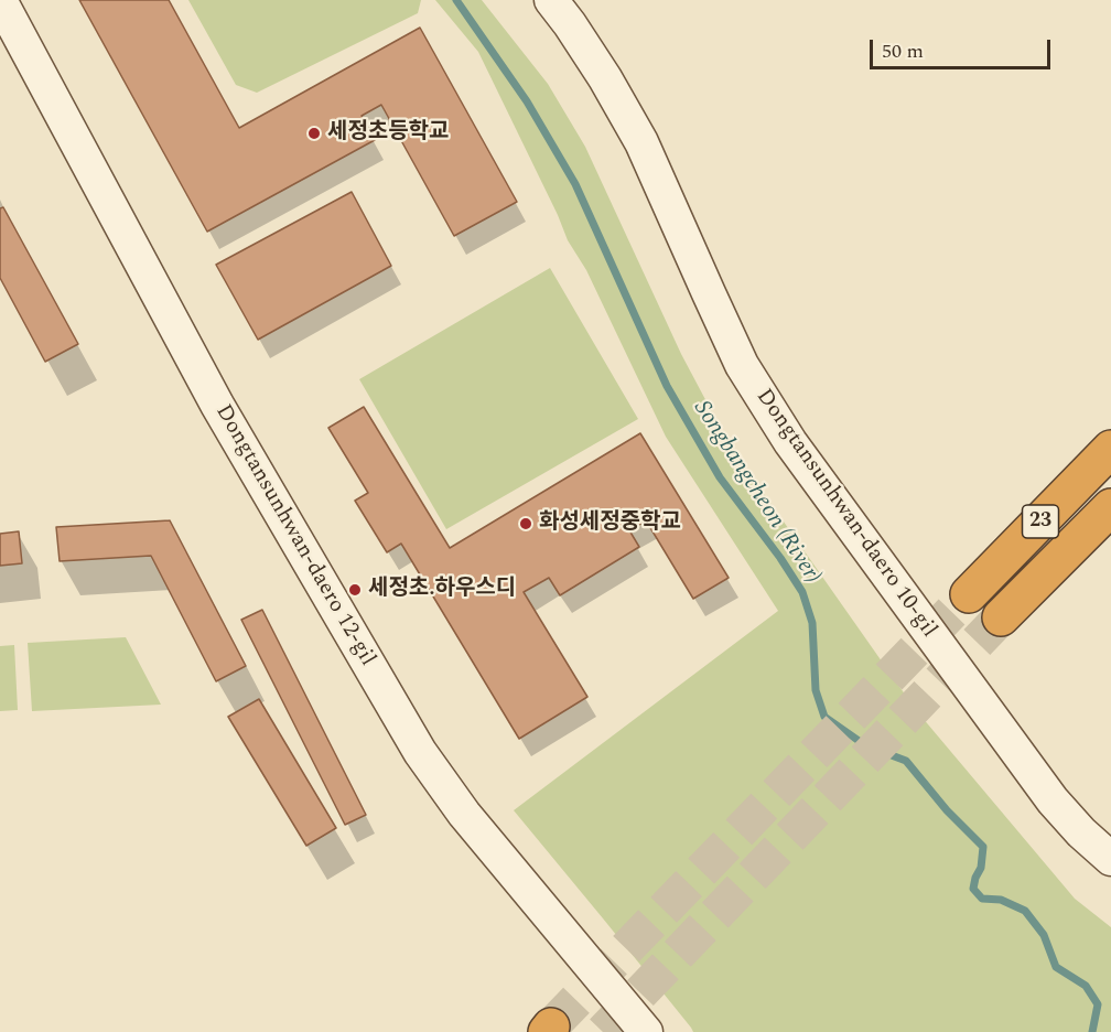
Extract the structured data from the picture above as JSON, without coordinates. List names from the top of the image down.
{
  "streets": {
    "highway": ["23"],
    "street": ["Dongtansunhwan-daero 10-gil", "Dongtansunhwan-daero 12-gil"]
  },
  "water": ["Songbangcheon (River)"],
  "places": ["세정초등학교", "화성세정중학교", "세정초.하우스디"],
  "scale_bar": "50 m"
}
